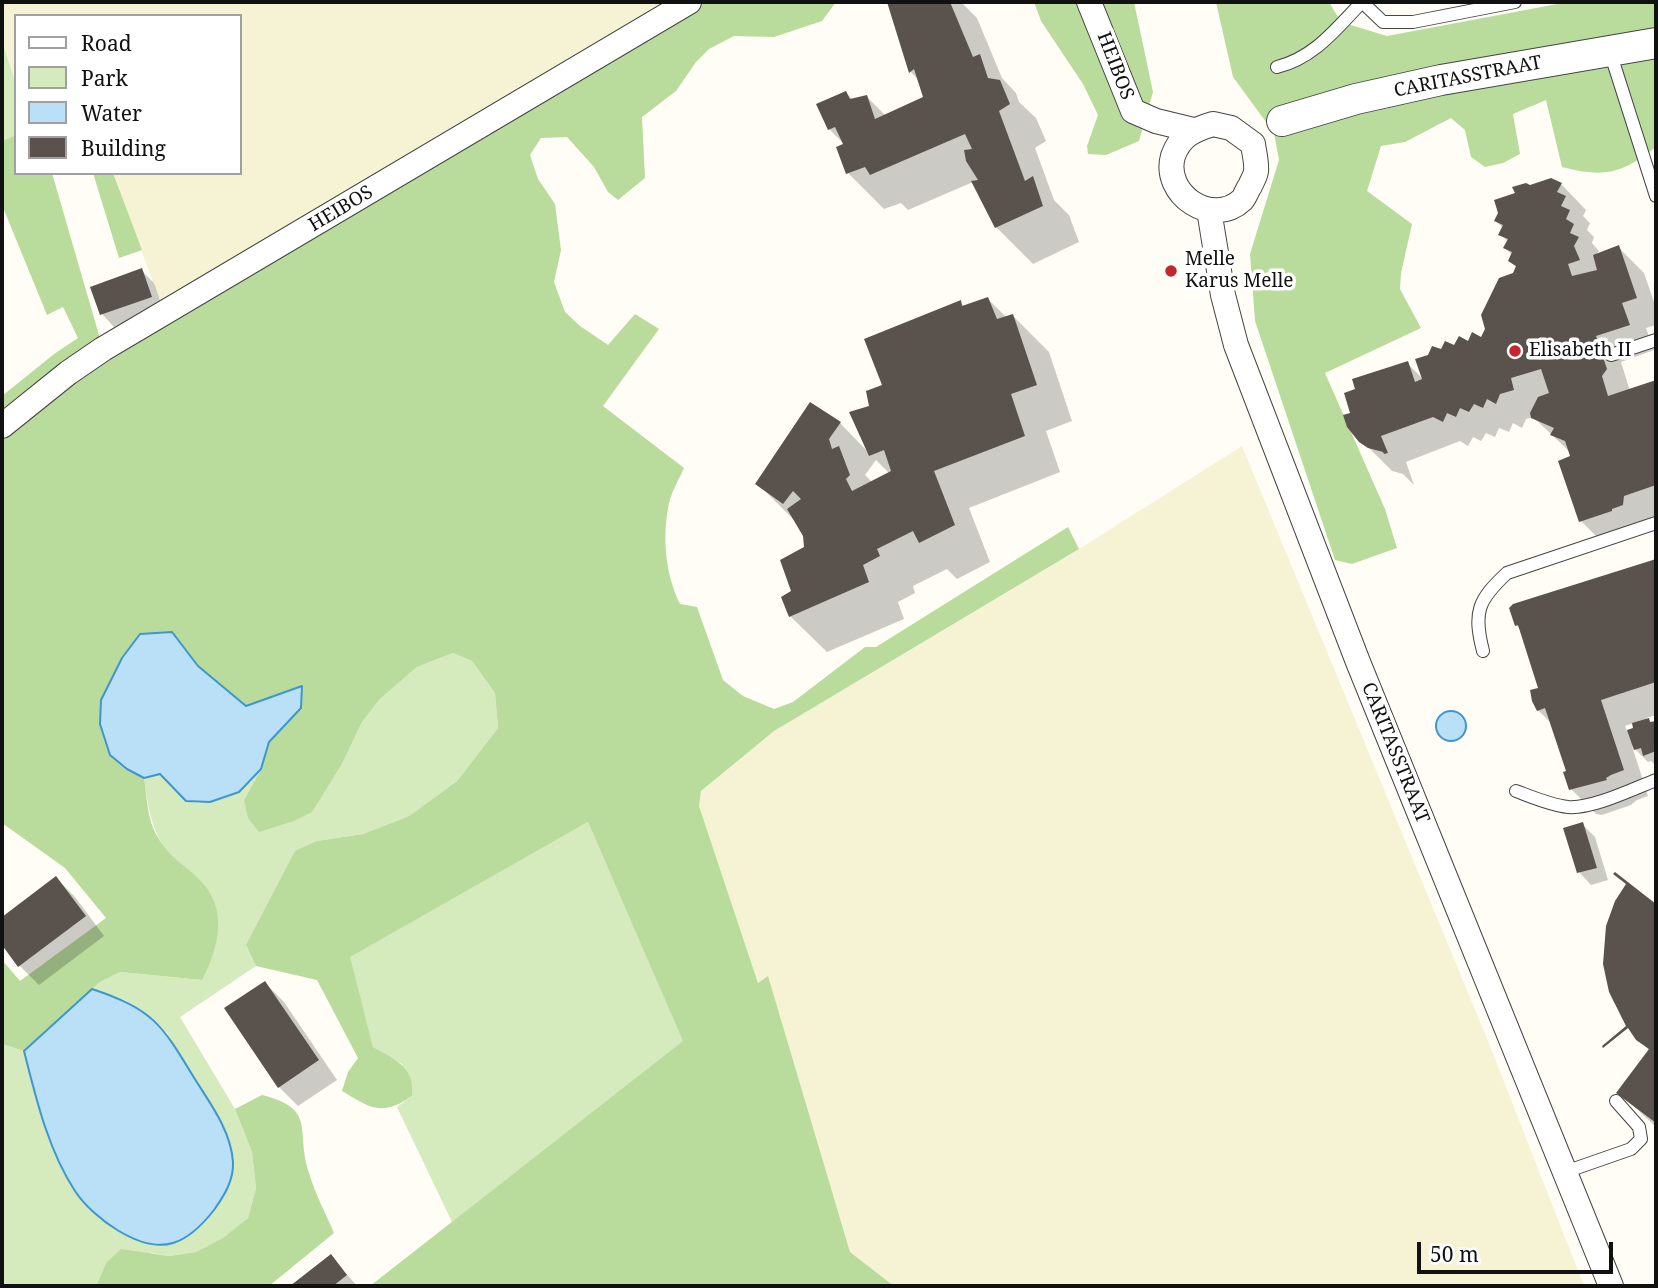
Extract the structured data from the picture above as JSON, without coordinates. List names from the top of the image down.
{
  "streets": {
    "street": ["HEIBOS", "CARITASSTRAAT"]
  },
  "crossings": [
    ["HEIBOS", "CARITASSTRAAT"]
  ],
  "places": ["Melle Karus Melle", "Elisabeth II"],
  "legend": [
    "Road",
    "Park",
    "Water",
    "Building"
  ],
  "scale_bar": "50 m"
}
